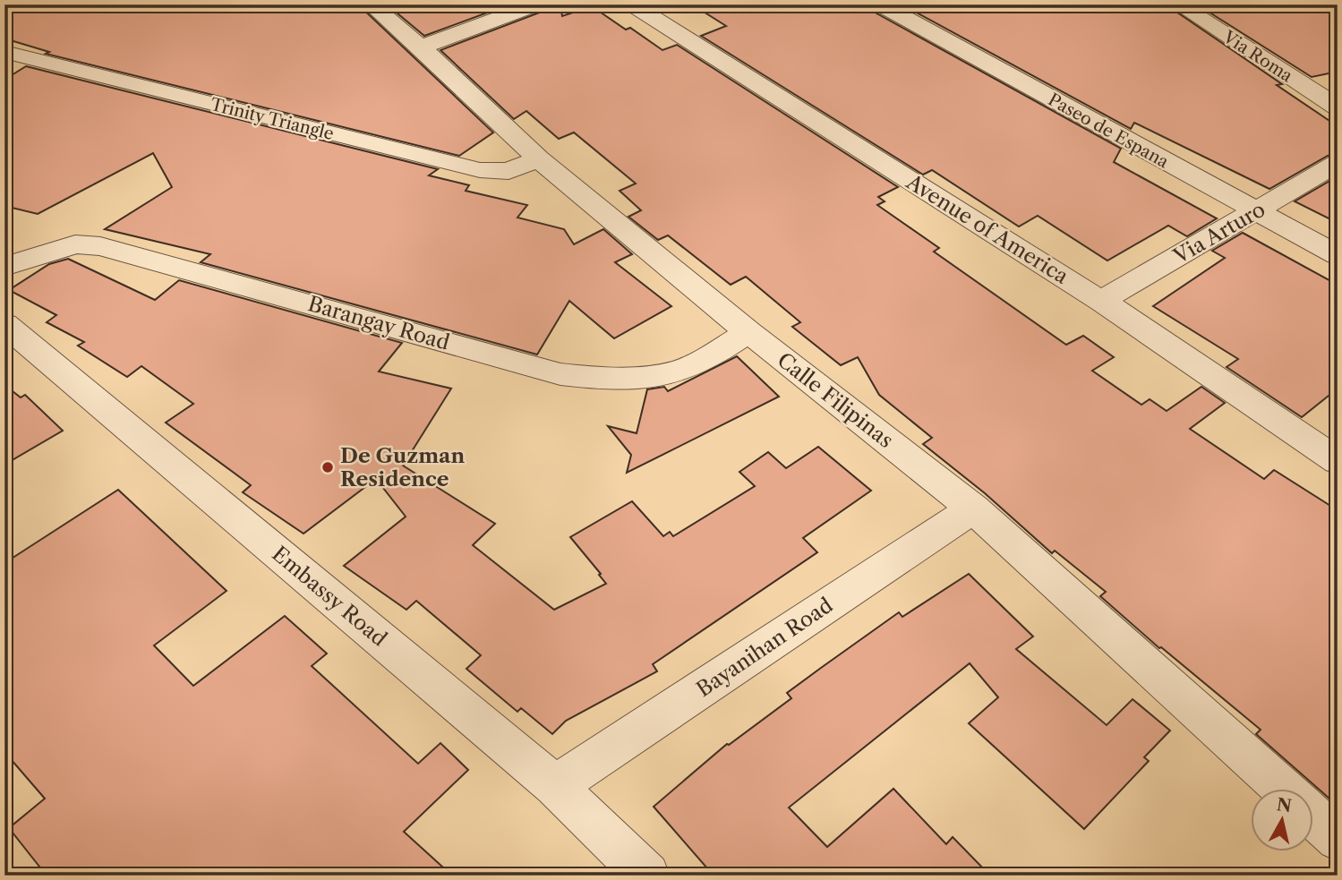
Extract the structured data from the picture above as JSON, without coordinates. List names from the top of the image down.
{
  "streets": {
    "street": [
      "Via Roma",
      "Trinity Triangle",
      "Paseo de Espana",
      "Avenue of America",
      "Via Arturo",
      "Barangay Road",
      "Calle Filipinas",
      "Embassy Road",
      "Bayanihan Road"
    ]
  },
  "crossings": [
    ["Trinity Triangle", "Calle Filipinas"],
    ["Paseo de Espana", "Via Arturo"],
    ["Avenue of America", "Via Arturo"],
    ["Barangay Road", "Calle Filipinas"],
    ["Calle Filipinas", "Bayanihan Road"],
    ["Embassy Road", "Bayanihan Road"]
  ],
  "places": ["De Guzman Residence"],
  "north": "top"
}
